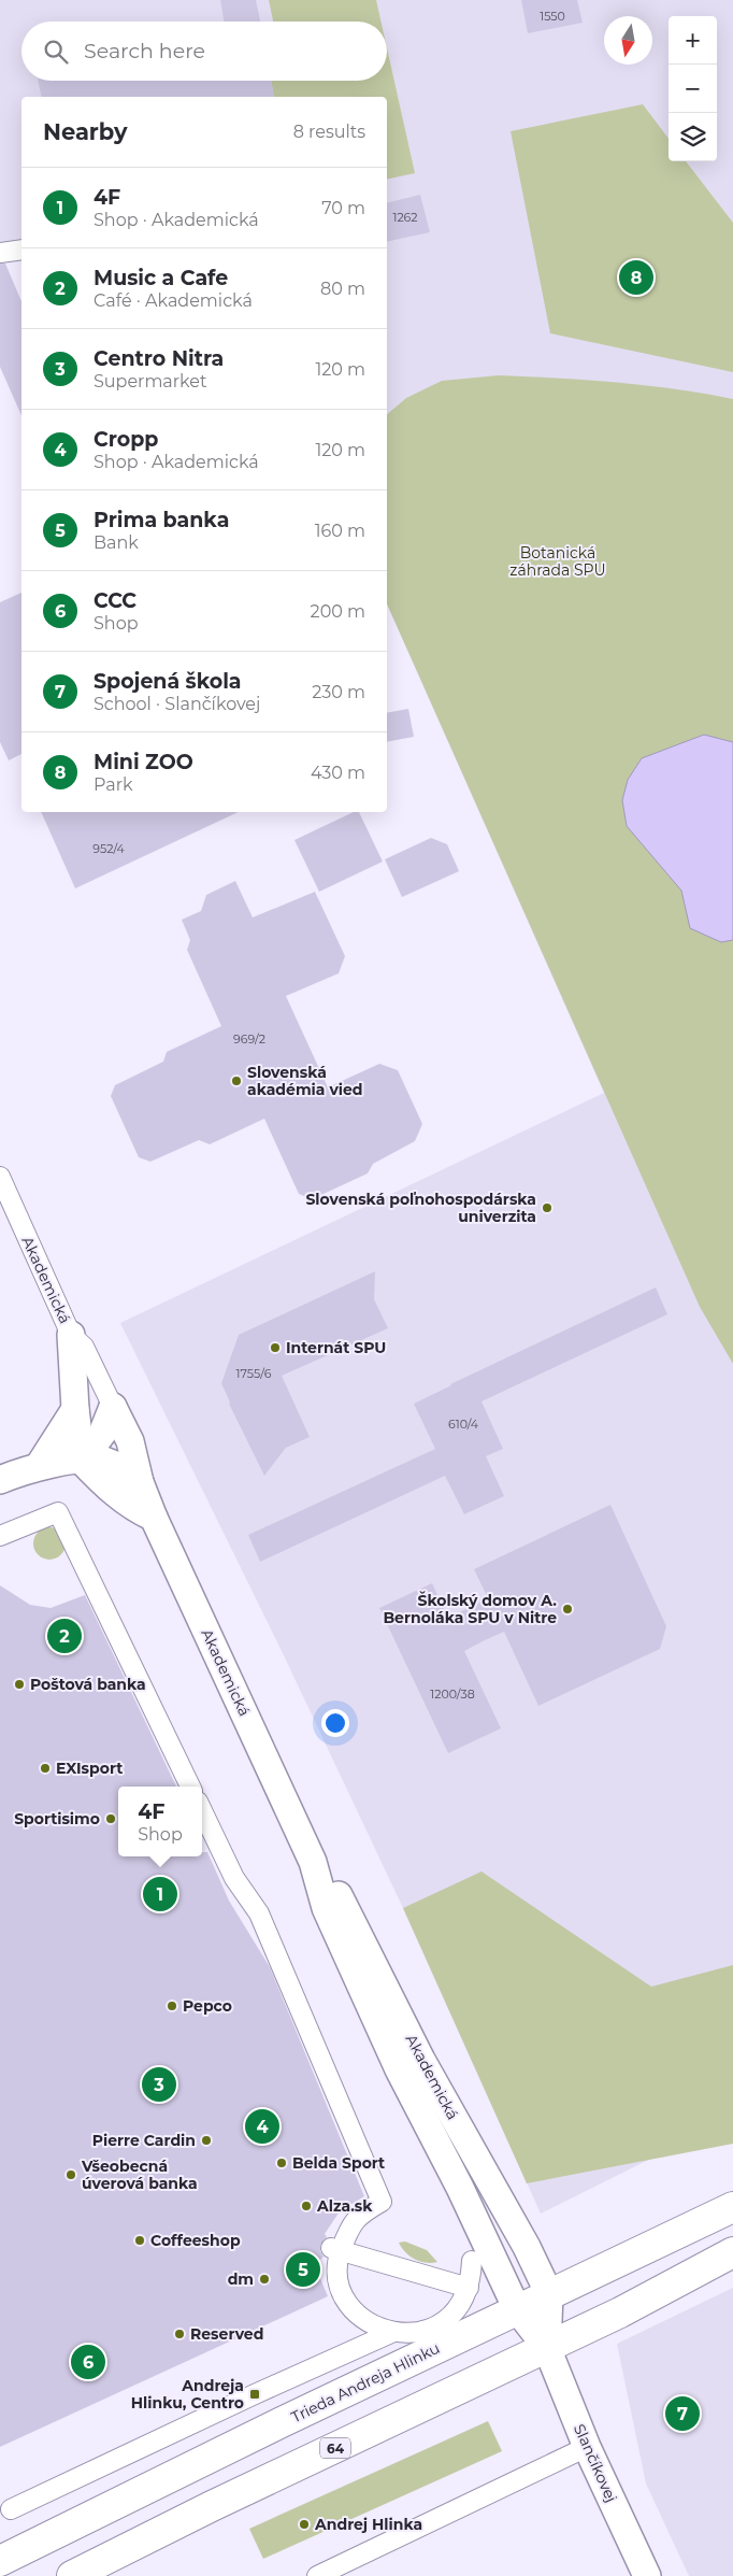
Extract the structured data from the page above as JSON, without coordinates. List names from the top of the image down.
{
  "streets": {
    "main road": ["Trieda Andreja Hlinku", "64"],
    "street": ["Akademická", "Slančíkovej"]
  },
  "crossings": [
    ["Akademická", "Trieda Andreja Hlinku"],
    ["Akademická", "64"],
    ["Akademická", "Slančíkovej"],
    ["64", "Slančíkovej"]
  ],
  "parks": ["Botanická záhrada SPU"],
  "places": {
    "other": [
      "Slovenská akadémia vied",
      "Slovenská poľnohospodárska univerzita",
      "Internát SPU",
      "Školský domov A. Bernoláka SPU v Nitre",
      "Poštová banka",
      "EXIsport",
      "Sportisimo",
      "Pepco",
      "Pierre Cardin",
      "Belda Sport",
      "Všeobecná úverová banka",
      "Alza.sk",
      "Coffeeshop",
      "dm",
      "Reserved",
      "Andrej Hlinka"
    ],
    "transit": ["Andreja Hlinku, Centro"]
  },
  "house_numbers": [
    "1550",
    "1262",
    "952/4",
    "969/2",
    "1755/6",
    "610/4",
    "1200/38"
  ],
  "north": "bottom",
  "page": {
    "map_buttons": ["+", "−"],
    "search": "Search here",
    "heading": ["Nearby", "8 results"],
    "list": [
      {
        "mark": "1",
        "name": "4F",
        "note": "Shop · Akademická",
        "value": "70 m"
      },
      {
        "mark": "2",
        "name": "Music a Cafe",
        "note": "Café · Akademická",
        "value": "80 m"
      },
      {
        "mark": "3",
        "name": "Centro Nitra",
        "note": "Supermarket",
        "value": "120 m"
      },
      {
        "mark": "4",
        "name": "Cropp",
        "note": "Shop · Akademická",
        "value": "120 m"
      },
      {
        "mark": "5",
        "name": "Prima banka",
        "note": "Bank",
        "value": "160 m"
      },
      {
        "mark": "6",
        "name": "CCC",
        "note": "Shop",
        "value": "200 m"
      },
      {
        "mark": "7",
        "name": "Spojená škola",
        "note": "School · Slančíkovej",
        "value": "230 m"
      },
      {
        "mark": "8",
        "name": "Mini ZOO",
        "note": "Park",
        "value": "430 m"
      }
    ],
    "pins": [
      "8",
      "2",
      "1",
      "3",
      "4",
      "5",
      "6",
      "7"
    ],
    "popup": ["4F", "Shop"]
  }
}
